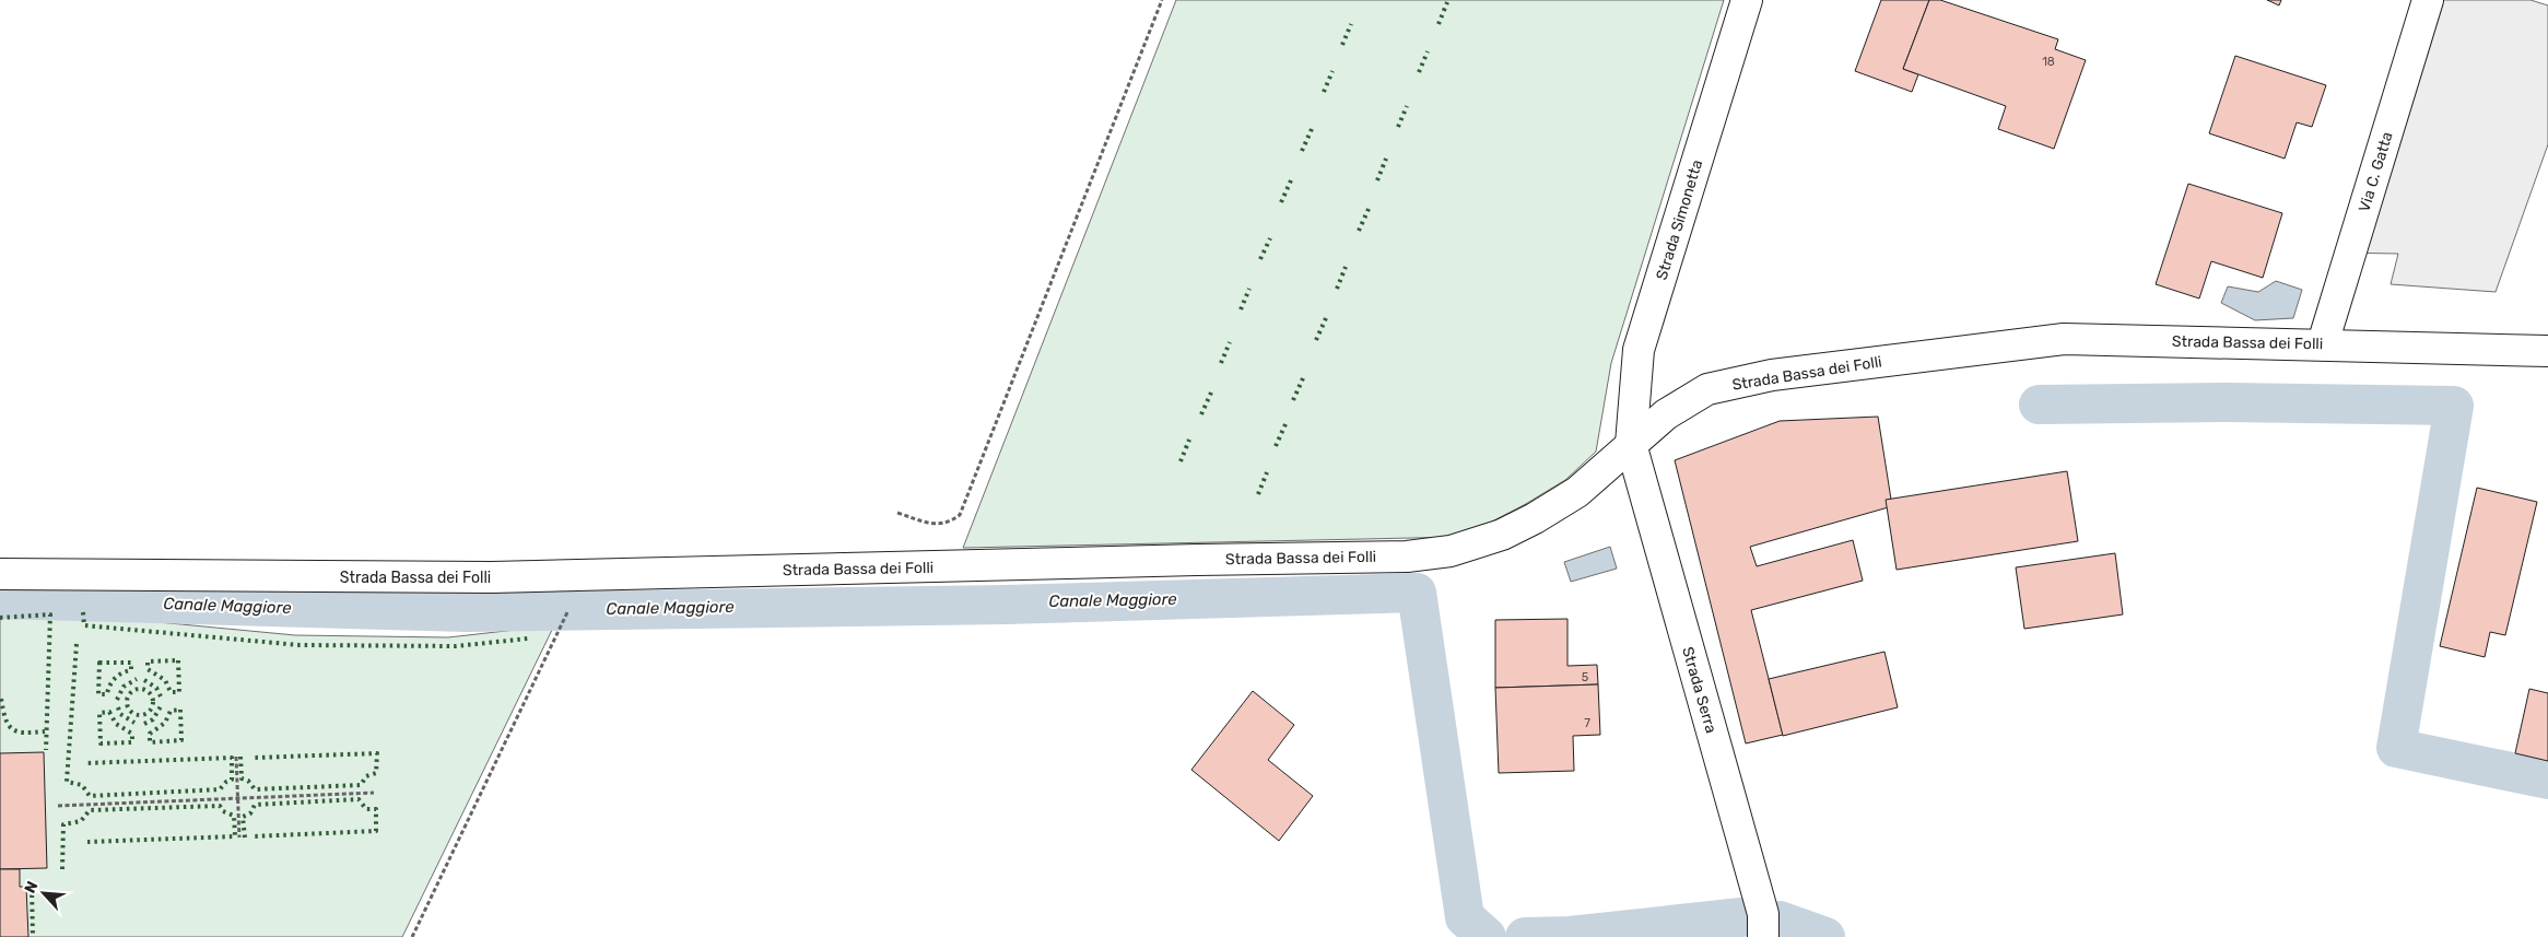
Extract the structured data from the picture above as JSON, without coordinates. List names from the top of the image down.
{
  "streets": {
    "street": [
      "Via C. Gatta",
      "Strada Simonetta",
      "Strada Bassa dei Folli",
      "Strada Serra"
    ]
  },
  "crossings": [
    ["Via C. Gatta", "Strada Bassa dei Folli"],
    ["Strada Simonetta", "Strada Bassa dei Folli"],
    ["Strada Simonetta", "Strada Serra"],
    ["Strada Bassa dei Folli", "Strada Serra"]
  ],
  "water": ["Canale Maggiore"],
  "house_numbers": ["18", "5", "7"],
  "north": "top left"
}
